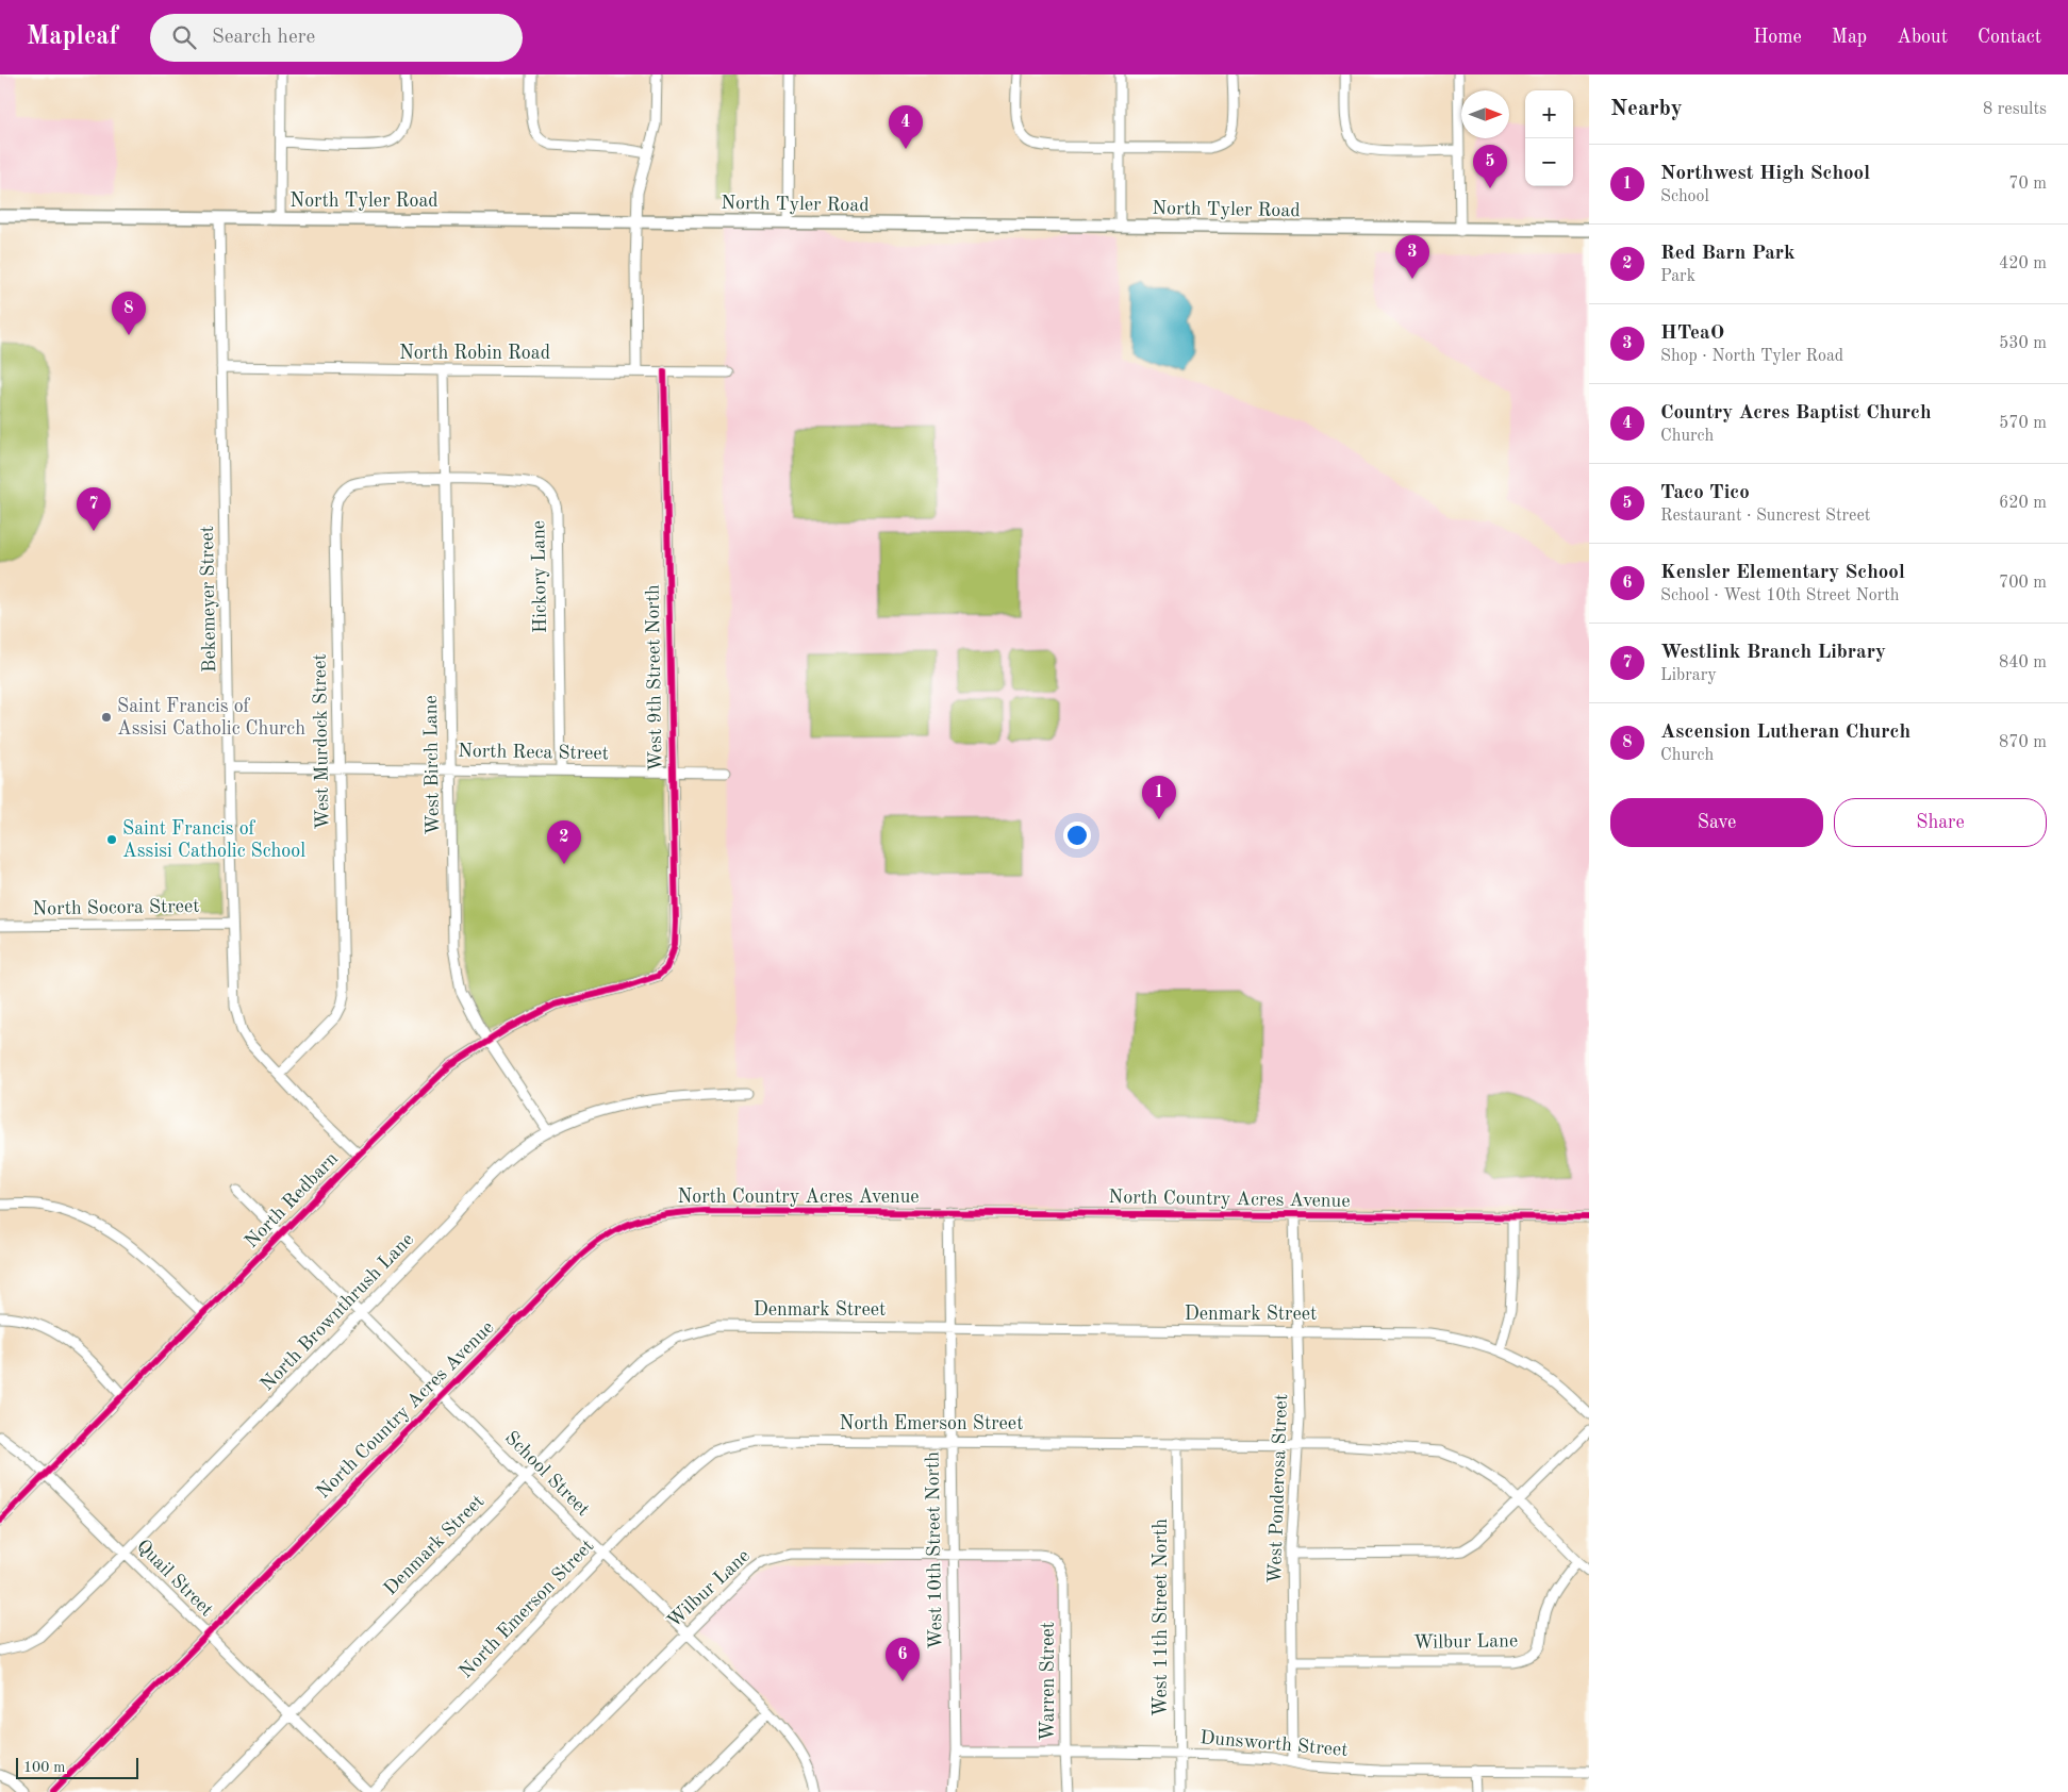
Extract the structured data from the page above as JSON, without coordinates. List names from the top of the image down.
{
  "streets": {
    "main road": ["North Tyler Road"],
    "street": [
      "North Robin Road",
      "Hickory Lane",
      "Bekemeyer Street",
      "West 9th Street North",
      "West Murdock Street",
      "North Reca Street",
      "West Birch Lane",
      "North Socora Street",
      "North Country Acres Avenue",
      "North Redbarn",
      "Denmark Street",
      "North Brownthrush Lane",
      "North Emerson Street",
      "School Street",
      "West Ponderosa Street",
      "West 10th Street North",
      "Quail Street",
      "Wilbur Lane",
      "West 11th Street North",
      "Warren Street",
      "Dunsworth Street"
    ]
  },
  "crossings": [
    ["North Tyler Road", "Bekemeyer Street"],
    ["North Robin Road", "Bekemeyer Street"],
    ["North Robin Road", "West 9th Street North"],
    ["North Robin Road", "West Birch Lane"],
    ["Hickory Lane", "West Murdock Street"],
    ["Hickory Lane", "North Reca Street"],
    ["Hickory Lane", "West Birch Lane"],
    ["Bekemeyer Street", "West Murdock Street"],
    ["Bekemeyer Street", "North Reca Street"],
    ["Bekemeyer Street", "North Socora Street"],
    ["Bekemeyer Street", "North Redbarn"],
    ["West 9th Street North", "North Reca Street"],
    ["West 9th Street North", "North Redbarn"],
    ["West Murdock Street", "North Reca Street"],
    ["West Murdock Street", "West Birch Lane"],
    ["North Reca Street", "West Birch Lane"],
    ["West Birch Lane", "North Redbarn"],
    ["West Birch Lane", "North Brownthrush Lane"],
    ["North Country Acres Avenue", "School Street"],
    ["North Country Acres Avenue", "West Ponderosa Street"],
    ["North Country Acres Avenue", "West 10th Street North"],
    ["North Country Acres Avenue", "Quail Street"],
    ["North Redbarn", "School Street"],
    ["North Redbarn", "Quail Street"],
    ["Denmark Street", "School Street"],
    ["Denmark Street", "West Ponderosa Street"],
    ["Denmark Street", "West 10th Street North"],
    ["Denmark Street", "Quail Street"],
    ["North Brownthrush Lane", "School Street"],
    ["North Brownthrush Lane", "Quail Street"],
    ["North Emerson Street", "School Street"],
    ["North Emerson Street", "West Ponderosa Street"],
    ["North Emerson Street", "West 10th Street North"],
    ["North Emerson Street", "Quail Street"],
    ["North Emerson Street", "Wilbur Lane"],
    ["North Emerson Street", "West 11th Street North"],
    ["School Street", "Wilbur Lane"],
    ["West Ponderosa Street", "Wilbur Lane"],
    ["West Ponderosa Street", "Dunsworth Street"],
    ["West 10th Street North", "Wilbur Lane"],
    ["West 10th Street North", "Dunsworth Street"],
    ["Wilbur Lane", "Warren Street"],
    ["West 11th Street North", "Dunsworth Street"],
    ["Warren Street", "Dunsworth Street"]
  ],
  "places": ["Saint Francis of Assisi Catholic Church", "Saint Francis of Assisi Catholic School"],
  "scale_bar": "100 m",
  "north": "right",
  "page": {
    "header": "Mapleaf",
    "search": "Search here",
    "nav": [
      "Home",
      "Map",
      "About",
      "Contact"
    ],
    "heading": ["Nearby", "8 results"],
    "map_buttons": ["+", "−"],
    "pins": [
      "4",
      "5",
      "3",
      "8",
      "7",
      "1",
      "2",
      "6"
    ],
    "list": [
      {
        "mark": "1",
        "name": "Northwest High School",
        "note": "School",
        "value": "70 m"
      },
      {
        "mark": "2",
        "name": "Red Barn Park",
        "note": "Park",
        "value": "420 m"
      },
      {
        "mark": "3",
        "name": "HTeaO",
        "note": "Shop · North Tyler Road",
        "value": "530 m"
      },
      {
        "mark": "4",
        "name": "Country Acres Baptist Church",
        "note": "Church",
        "value": "570 m"
      },
      {
        "mark": "5",
        "name": "Taco Tico",
        "note": "Restaurant · Suncrest Street",
        "value": "620 m"
      },
      {
        "mark": "6",
        "name": "Kensler Elementary School",
        "note": "School · West 10th Street North",
        "value": "700 m"
      },
      {
        "mark": "7",
        "name": "Westlink Branch Library",
        "note": "Library",
        "value": "840 m"
      },
      {
        "mark": "8",
        "name": "Ascension Lutheran Church",
        "note": "Church",
        "value": "870 m"
      }
    ],
    "buttons": ["Save", "Share"],
    "scale": "100 m"
  }
}
